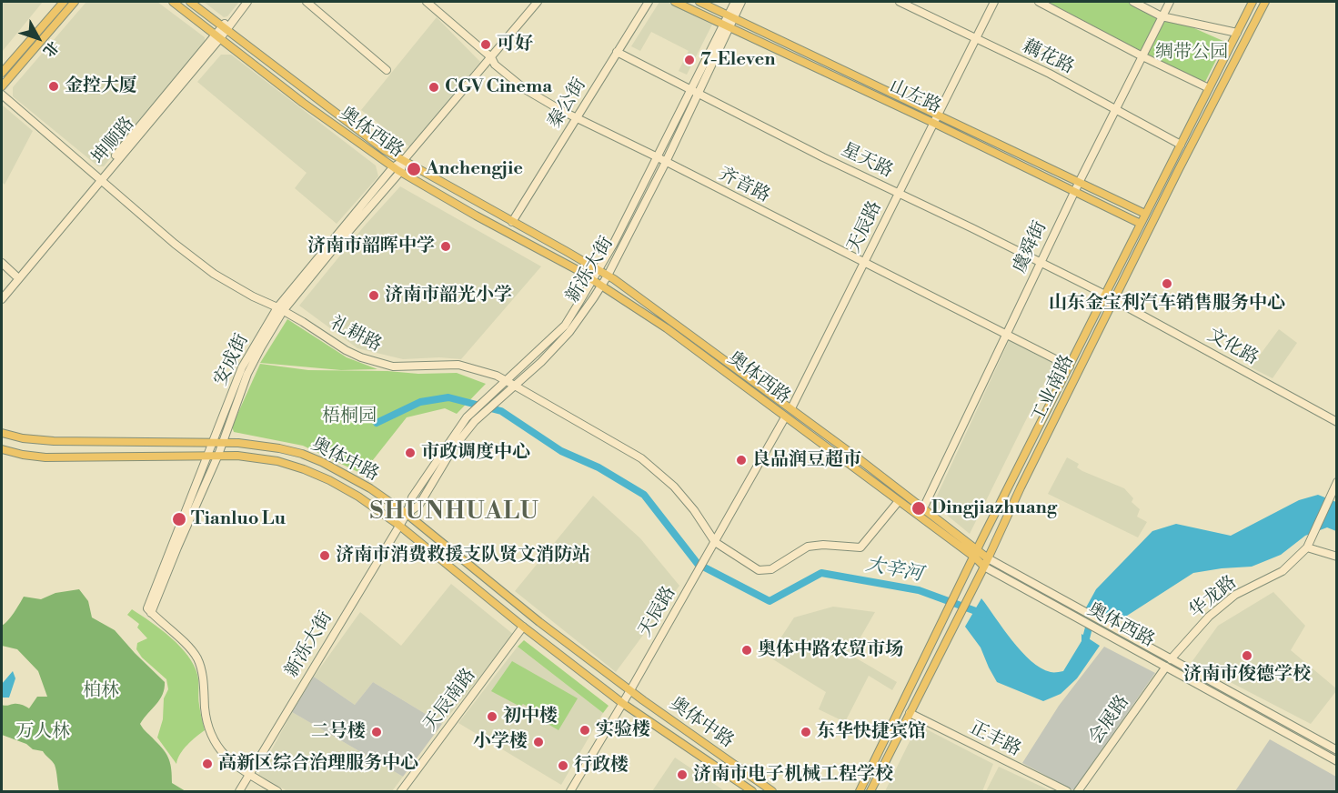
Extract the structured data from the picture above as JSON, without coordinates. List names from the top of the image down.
{
  "streets": {
    "main road": [
      "山左路",
      "奥体西路",
      "工业南路",
      "奥体中路"
    ],
    "street": [
      "藕花路",
      "秦公街",
      "坤顺路",
      "星天路",
      "齐音路",
      "天辰路",
      "虞舜街",
      "新泺大街",
      "礼耕路",
      "文化路",
      "安成街",
      "华龙路",
      "天辰南路",
      "会展路",
      "正丰路"
    ]
  },
  "crossings": [
    ["藕花路", "天辰路"],
    ["藕花路", "虞舜街"],
    ["藕花路", "工业南路"],
    ["山左路", "天辰路"],
    ["山左路", "虞舜街"],
    ["山左路", "新泺大街"],
    ["山左路", "工业南路"],
    ["秦公街", "奥体西路"],
    ["秦公街", "星天路"],
    ["秦公街", "齐音路"],
    ["奥体西路", "坤顺路"],
    ["奥体西路", "天辰路"],
    ["奥体西路", "虞舜街"],
    ["奥体西路", "新泺大街"],
    ["奥体西路", "安成街"],
    ["奥体西路", "工业南路"],
    ["奥体西路", "华龙路"],
    ["奥体西路", "会展路"],
    ["坤顺路", "礼耕路"],
    ["星天路", "天辰路"],
    ["星天路", "虞舜街"],
    ["星天路", "新泺大街"],
    ["星天路", "工业南路"],
    ["齐音路", "天辰路"],
    ["齐音路", "虞舜街"],
    ["齐音路", "新泺大街"],
    ["齐音路", "安成街"],
    ["齐音路", "工业南路"],
    ["天辰路", "礼耕路"],
    ["天辰路", "奥体中路"],
    ["新泺大街", "礼耕路"],
    ["新泺大街", "奥体中路"],
    ["礼耕路", "安成街"],
    ["文化路", "工业南路"],
    ["安成街", "奥体中路"],
    ["工业南路", "正丰路"],
    ["奥体中路", "天辰南路"]
  ],
  "districts": ["SHUNHUALU"],
  "water": ["大辛河"],
  "parks": [
    "绸带公园",
    "梧桐园",
    "柏林",
    "万人林"
  ],
  "places": [
    "可好",
    "7-Eleven",
    "金控大厦",
    "CGV Cinema",
    "Anchengjie",
    "济南市韶晖中学",
    "山东金宝利汽车销售服务中心",
    "济南市韶光小学",
    "市政调度中心",
    "良品润豆超市",
    "Dingjiazhuang",
    "Tianluo Lu",
    "济南市消费救援支队贤文消防站",
    "奥体中路农贸市场",
    "济南市俊德学校",
    "初中楼",
    "实验楼",
    "二号楼",
    "东华快捷宾馆",
    "小学楼",
    "高新区综合治理服务中心",
    "行政楼",
    "济南市电子机械工程学校"
  ],
  "north": "bottom right"
}
